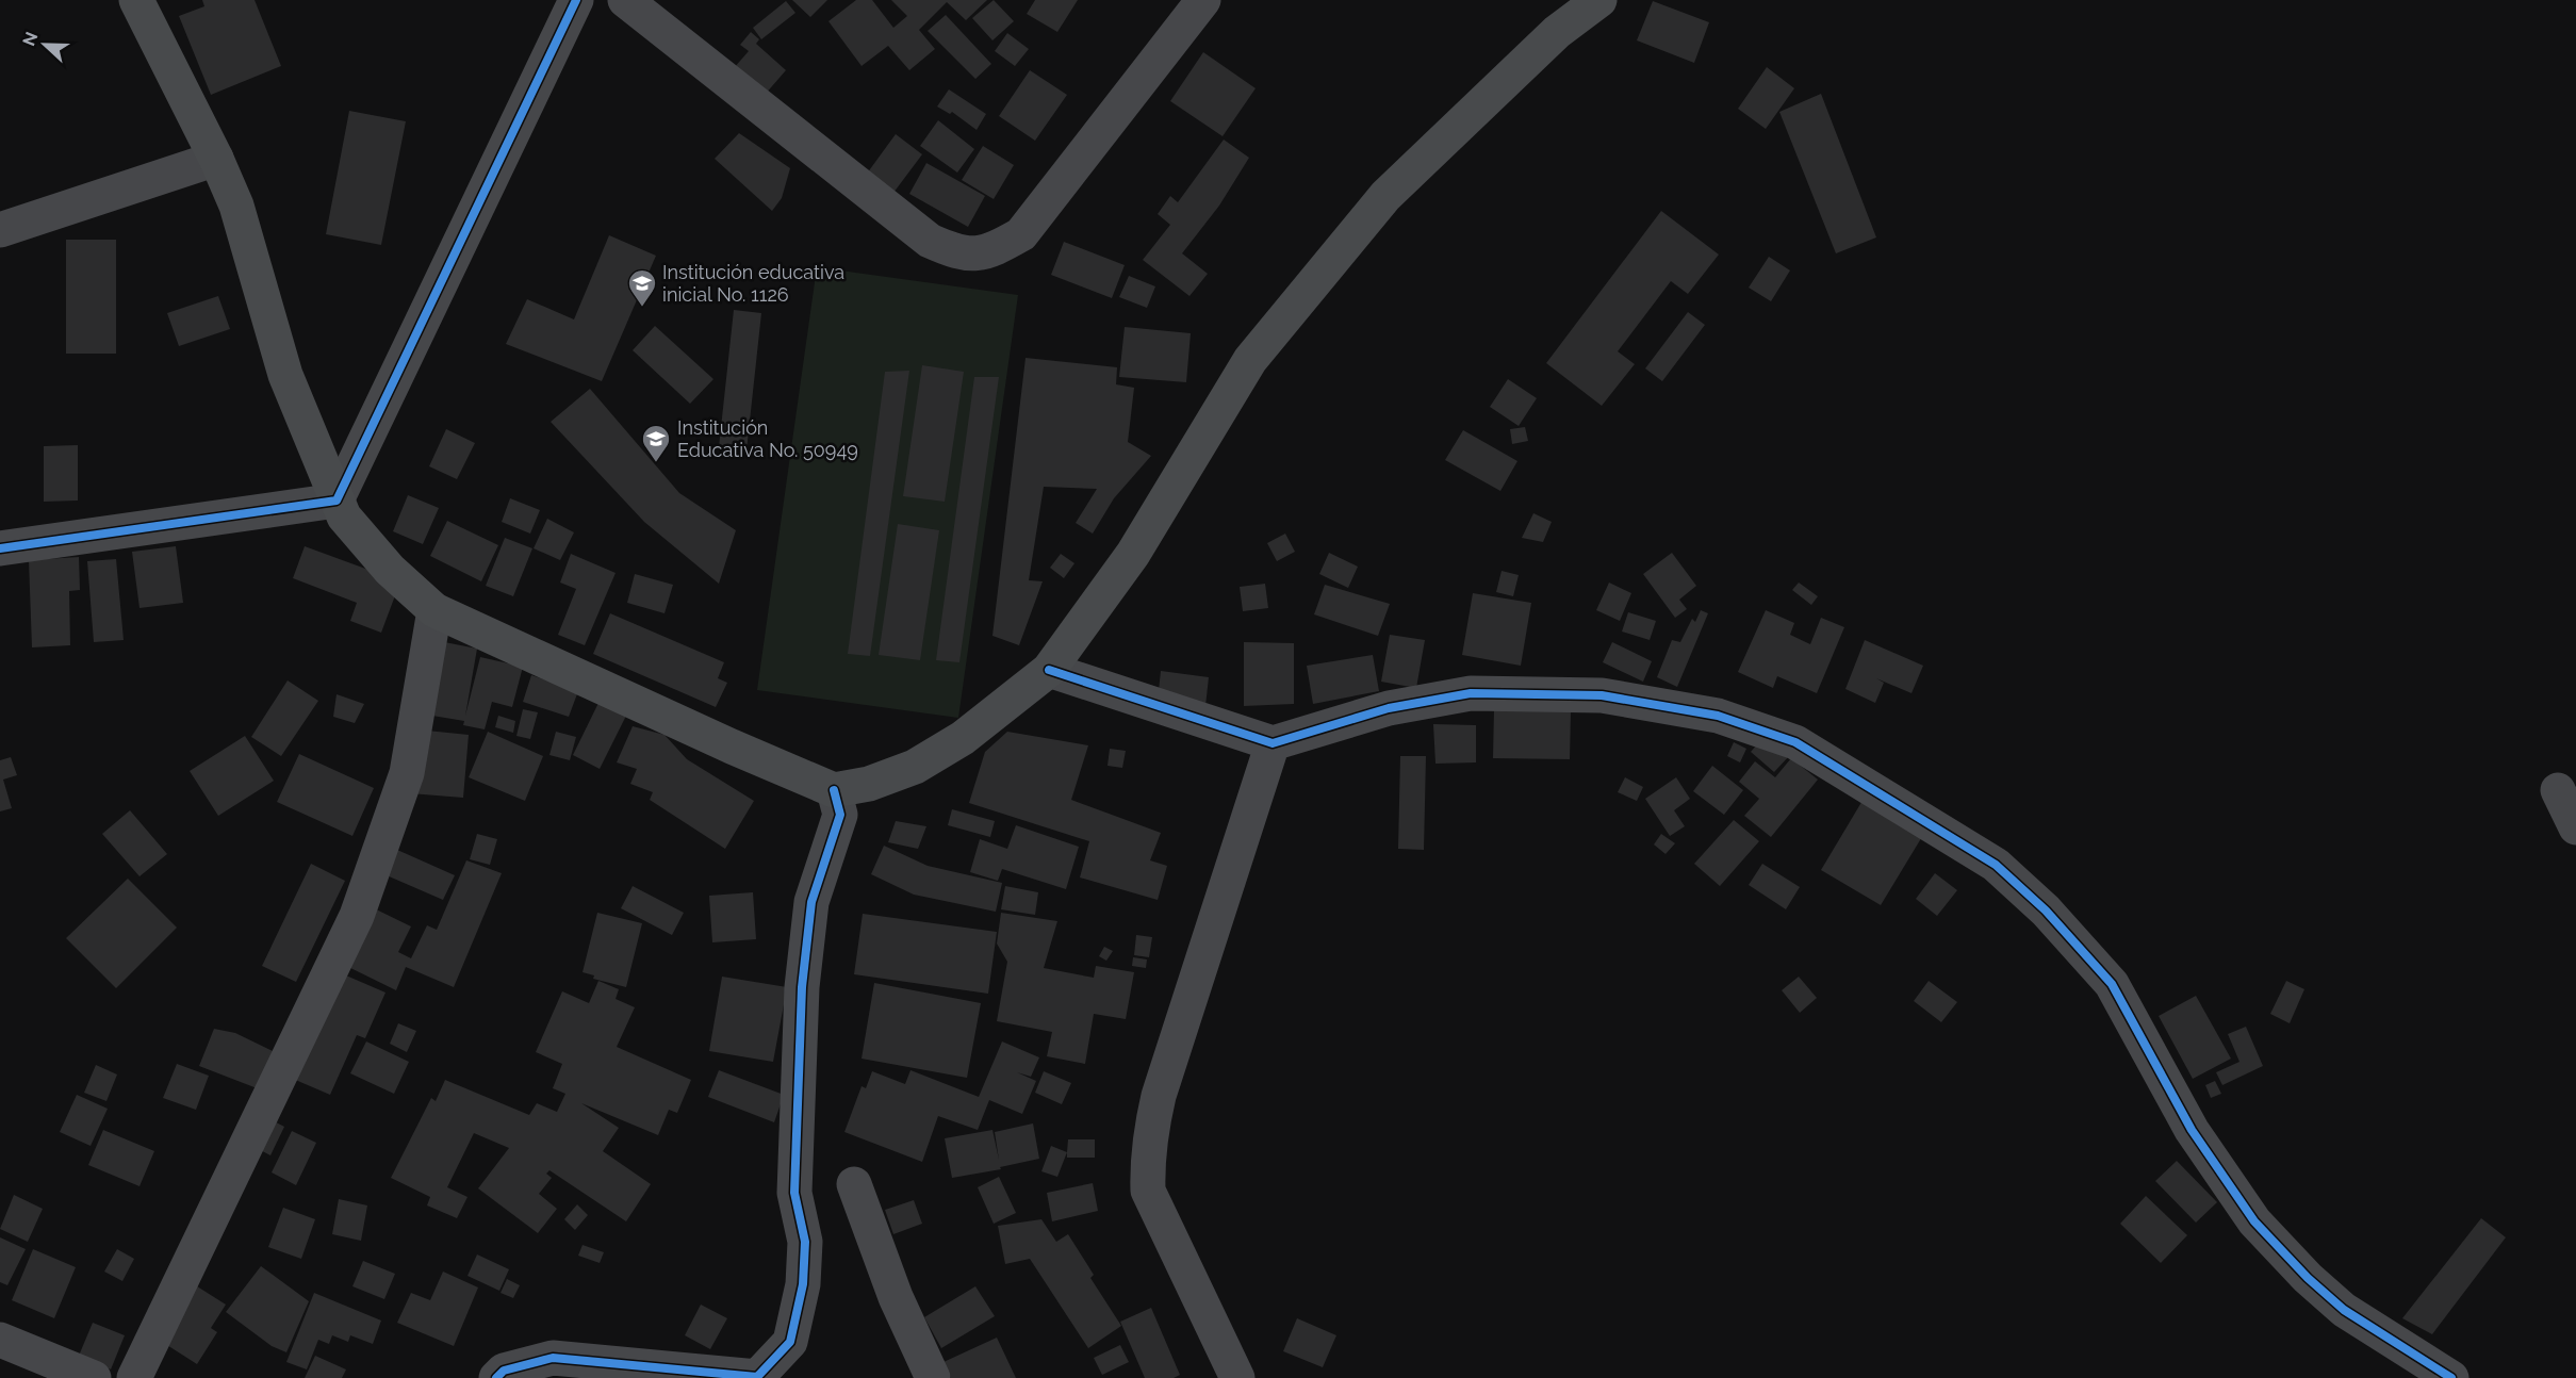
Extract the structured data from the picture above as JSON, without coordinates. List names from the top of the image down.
{
  "places": {
    "school or university": ["Institución educativa inicial No. 1126", "Institución Educativa No. 50949"]
  },
  "north": "left"
}
